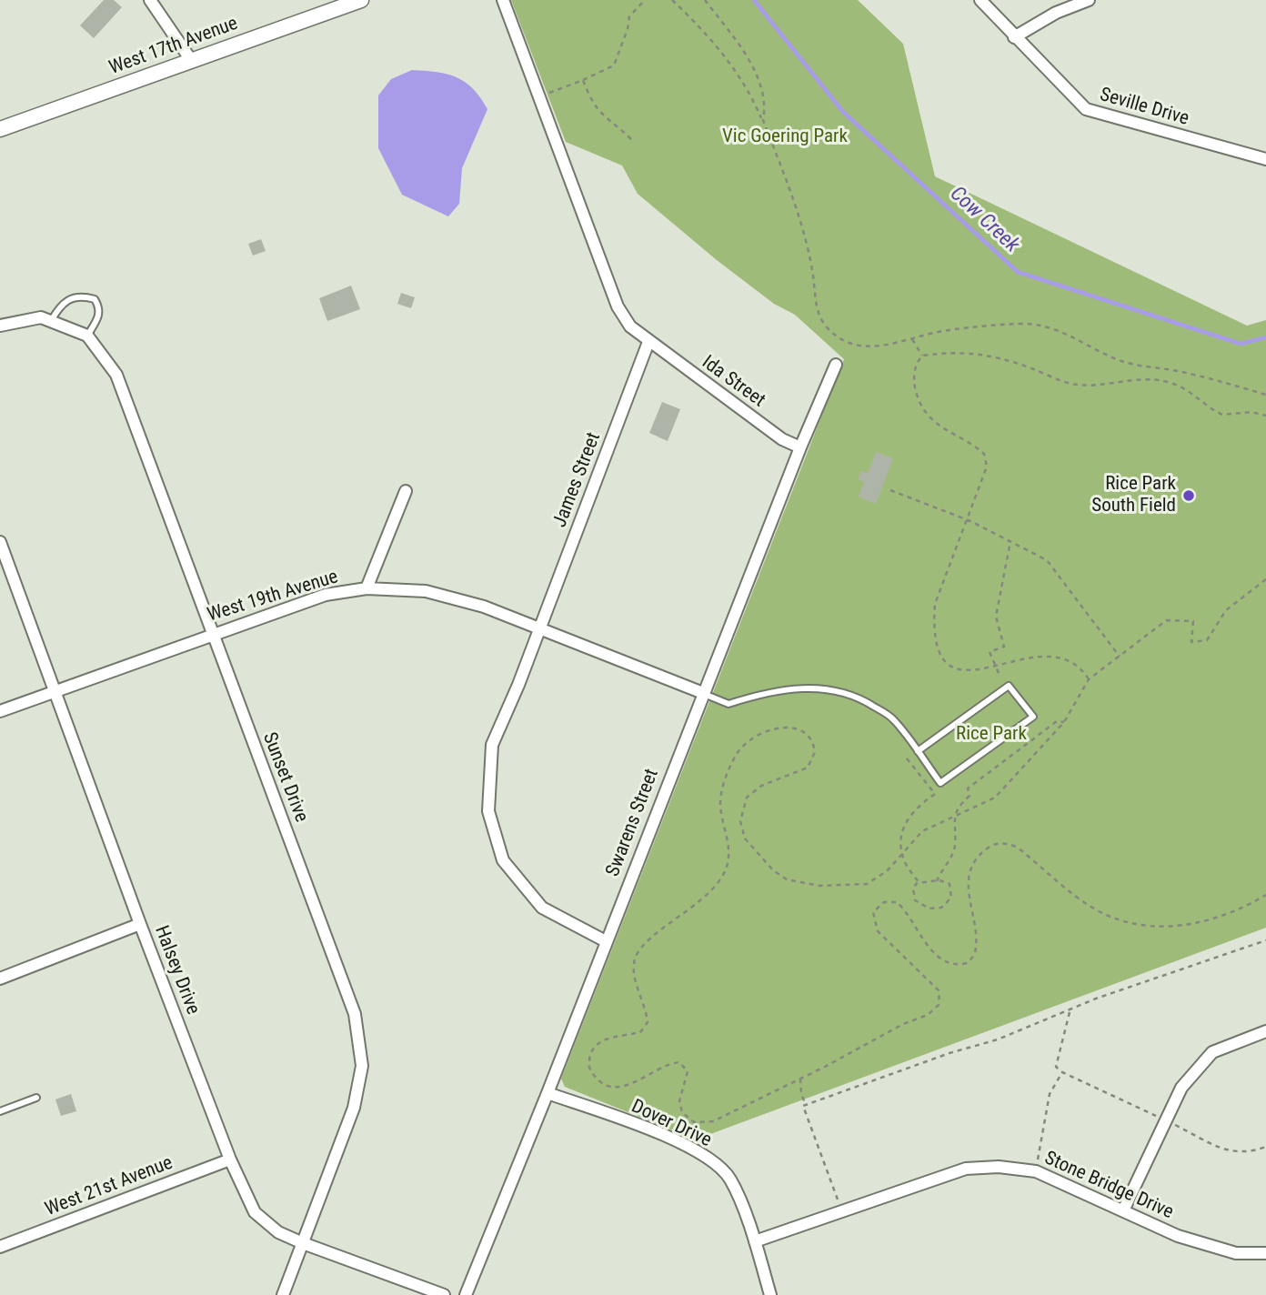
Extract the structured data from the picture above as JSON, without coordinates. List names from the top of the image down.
{
  "streets": {
    "street": [
      "West 17th Avenue",
      "Seville Drive",
      "Ida Street",
      "James Street",
      "West 19th Avenue",
      "Sunset Drive",
      "Swarens Street",
      "Halsey Drive",
      "Dover Drive",
      "Stone Bridge Drive",
      "West 21st Avenue"
    ]
  },
  "crossings": [
    ["Ida Street", "James Street"],
    ["Ida Street", "Swarens Street"],
    ["James Street", "West 19th Avenue"],
    ["James Street", "Swarens Street"],
    ["West 19th Avenue", "Sunset Drive"],
    ["West 19th Avenue", "Swarens Street"],
    ["West 19th Avenue", "Halsey Drive"],
    ["Sunset Drive", "Halsey Drive"],
    ["Swarens Street", "Dover Drive"],
    ["Halsey Drive", "West 21st Avenue"],
    ["Dover Drive", "Stone Bridge Drive"]
  ],
  "water": ["Cow Creek"],
  "parks": ["Vic Goering Park", "Rice Park"],
  "places": ["Rice Park South Field"]
}
